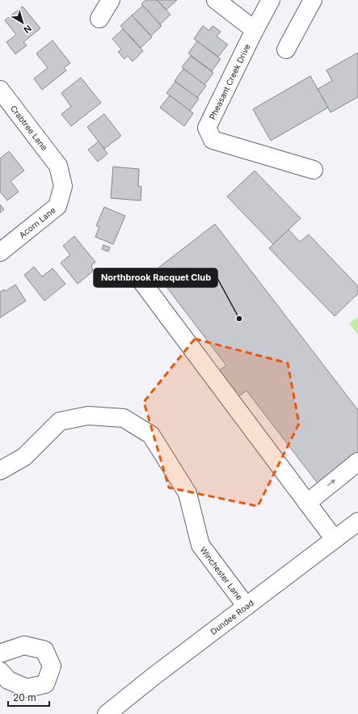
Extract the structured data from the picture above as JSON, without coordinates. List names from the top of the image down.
{
  "streets": {
    "street": [
      "Pheasant Creek Drive",
      "Crabtree Lane",
      "Acorn Lane",
      "Winchester Lane",
      "Dundee Road"
    ]
  },
  "crossings": [
    ["Crabtree Lane", "Acorn Lane"],
    ["Winchester Lane", "Dundee Road"]
  ],
  "places": ["Northbrook Racquet Club"],
  "scale_bar": "20 m",
  "north": "bottom right"
}
